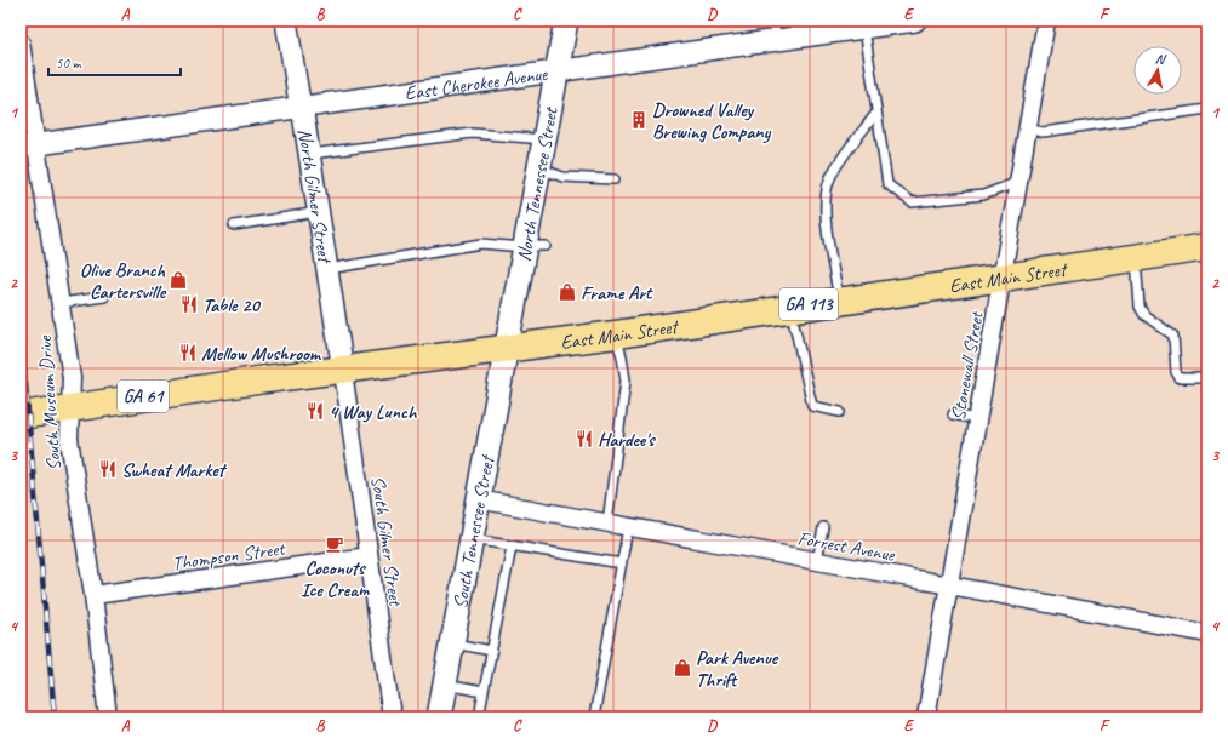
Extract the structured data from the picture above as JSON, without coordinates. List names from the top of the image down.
{
  "streets": {
    "main road": [
      "North Tennessee Street",
      "East Main Street",
      "GA 113",
      "GA 61",
      "South Tennessee Street"
    ],
    "street": [
      "East Cherokee Avenue",
      "North Gilmer Street",
      "Stonewall Street",
      "South Museum Drive",
      "South Gilmer Street",
      "Forrest Avenue",
      "Thompson Street"
    ]
  },
  "crossings": [
    ["East Cherokee Avenue", "North Tennessee Street"],
    ["East Cherokee Avenue", "North Gilmer Street"],
    ["East Cherokee Avenue", "South Museum Drive"],
    ["North Tennessee Street", "East Main Street"],
    ["North Tennessee Street", "South Tennessee Street"],
    ["North Gilmer Street", "East Main Street"],
    ["North Gilmer Street", "South Gilmer Street"],
    ["East Main Street", "Stonewall Street"],
    ["East Main Street", "South Museum Drive"],
    ["East Main Street", "South Tennessee Street"],
    ["East Main Street", "South Gilmer Street"],
    ["Stonewall Street", "Forrest Avenue"],
    ["South Museum Drive", "Thompson Street"],
    ["South Tennessee Street", "Forrest Avenue"],
    ["South Gilmer Street", "Thompson Street"]
  ],
  "places": {
    "building": ["Drowned Valley Brewing Company"],
    "shop": ["Olive Branch Cartersville", "Frame Art", "Park Avenue Thrift"],
    "restaurant": [
      "Table 20",
      "Mellow Mushroom",
      "4 Way Lunch",
      "Hardee's",
      "Swheat Market"
    ],
    "cafe": ["Coconuts Ice Cream"]
  },
  "scale_bar": "50 m",
  "north": "top",
  "grid": {
    "columns": [
      "A",
      "B",
      "C",
      "D",
      "E",
      "F"
    ],
    "rows": [
      "1",
      "2",
      "3",
      "4"
    ]
  }
}
